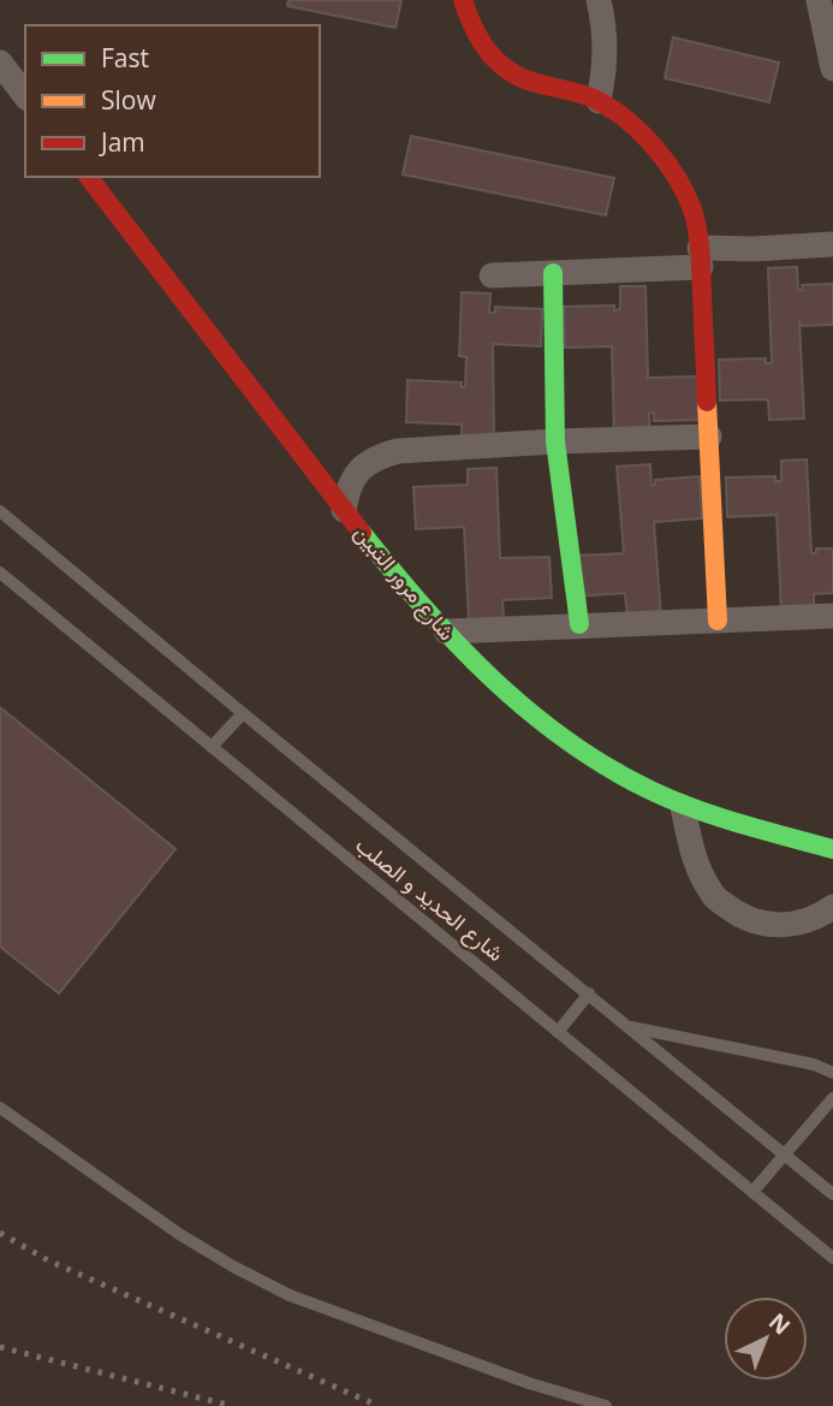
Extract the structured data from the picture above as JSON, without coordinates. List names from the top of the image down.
{
  "streets": {
    "street": ["شارع مرور التبين"],
    "lane": ["شارع الحديد و الصلب"]
  },
  "legend": ["Fast", "Slow", "Jam"],
  "north": "top right"
}
